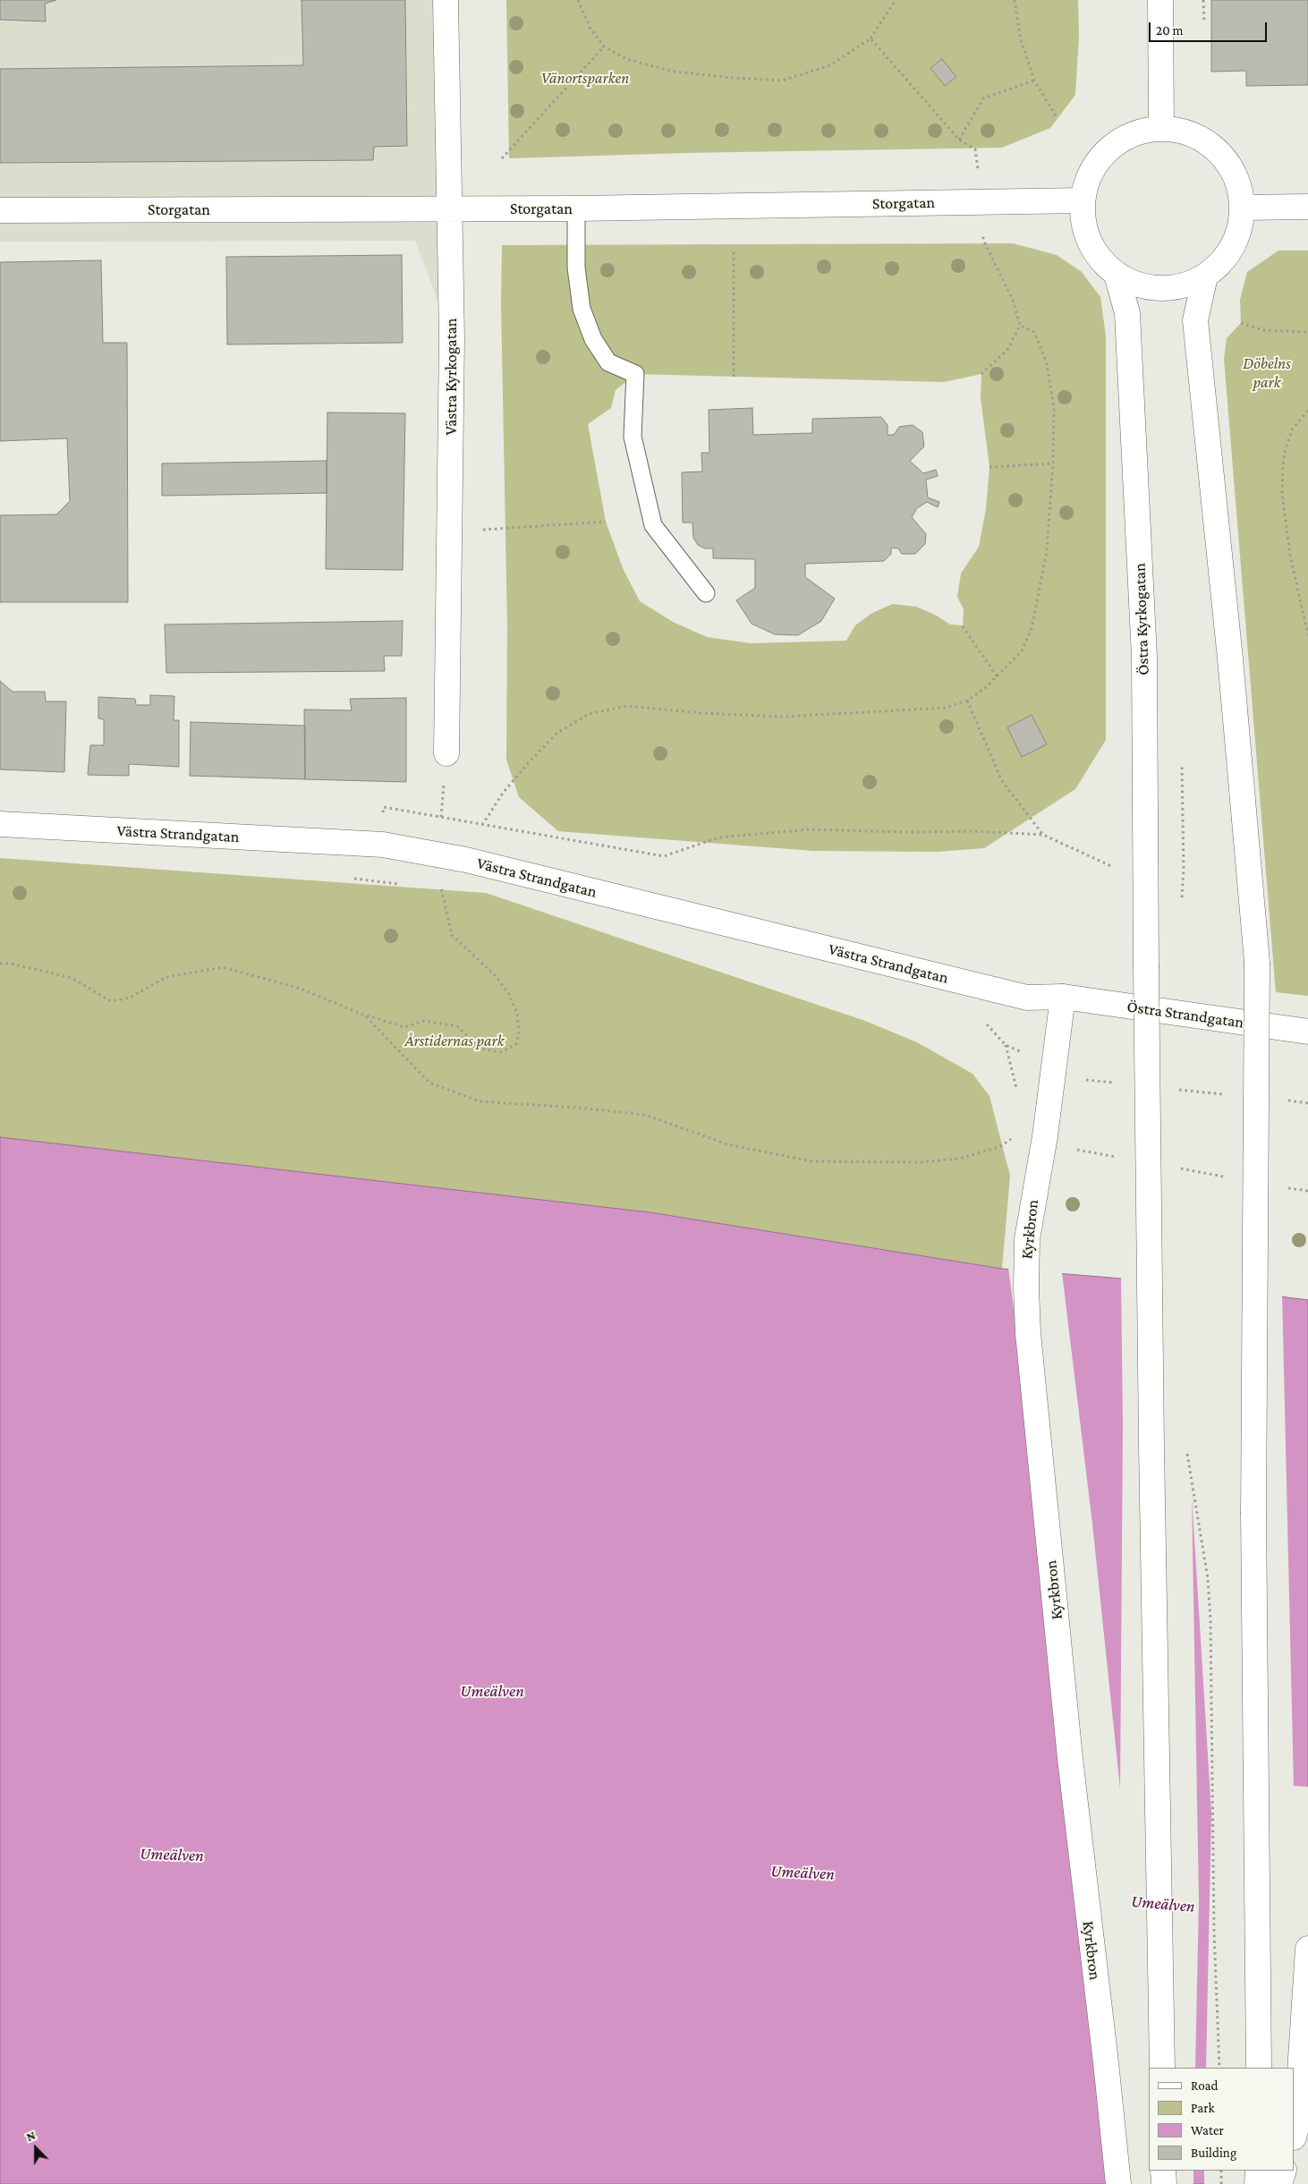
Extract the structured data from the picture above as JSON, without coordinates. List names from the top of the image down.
{
  "streets": {
    "street": [
      "Storgatan",
      "Västra Kyrkogatan",
      "Östra Kyrkogatan",
      "Västra Strandgatan",
      "Östra Strandgatan",
      "Kyrkbron"
    ]
  },
  "crossings": [
    ["Storgatan", "Västra Kyrkogatan"],
    ["Storgatan", "Östra Kyrkogatan"],
    ["Västra Strandgatan", "Östra Strandgatan"],
    ["Västra Strandgatan", "Kyrkbron"],
    ["Östra Strandgatan", "Kyrkbron"]
  ],
  "water": ["Umeälven"],
  "parks": ["Vänortsparken", "Döbelns park", "Årstidernas park"],
  "legend": [
    "Road",
    "Park",
    "Water",
    "Building"
  ],
  "scale_bar": "20 m",
  "north": "top"
}
